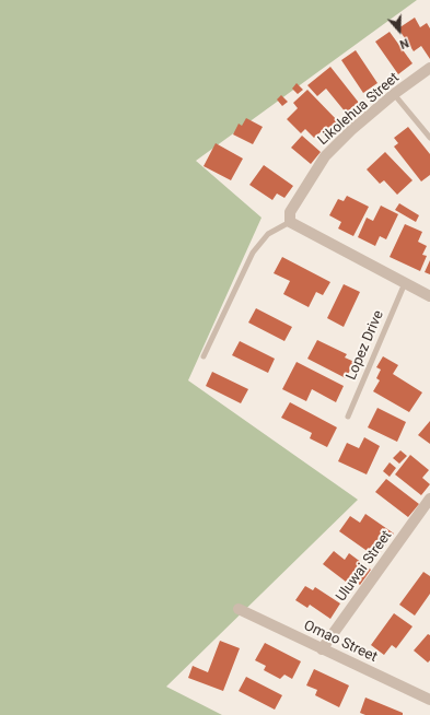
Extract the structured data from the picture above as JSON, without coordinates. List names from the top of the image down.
{
  "streets": {
    "street": ["Likolehua Street", "Uluwai Street", "Omao Street"],
    "lane": ["Lopez Drive"]
  },
  "crossings": [
    ["Uluwai Street", "Omao Street"]
  ],
  "north": "bottom"
}
